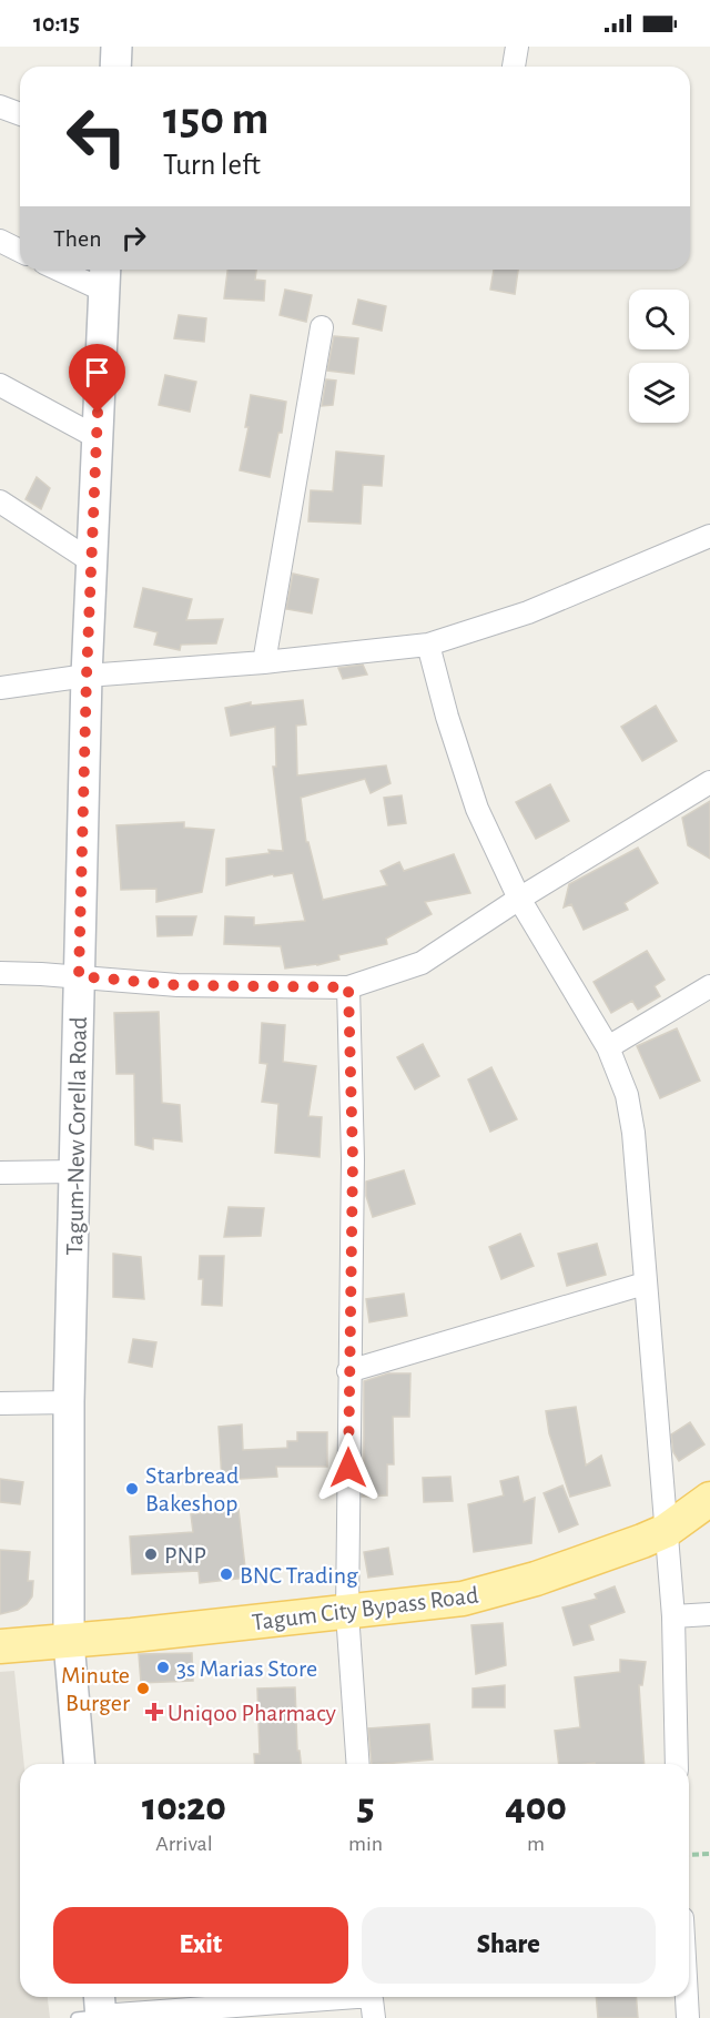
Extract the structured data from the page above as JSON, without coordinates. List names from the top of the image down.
{
  "streets": {
    "main road": ["Tagum-New Corella Road", "Tagum City Bypass Road"]
  },
  "crossings": [
    ["Tagum-New Corella Road", "Tagum City Bypass Road"]
  ],
  "places": {
    "other": [
      "Starbread Bakeshop",
      "PNP",
      "BNC Trading",
      "3s Marias Store",
      "Minute Burger"
    ],
    "health": ["Uniqoo Pharmacy"]
  },
  "page": {
    "status": "10:15",
    "turn": ["150 m", "Turn left"],
    "then": "Then",
    "eta": [
      "10:20",
      "Arrival",
      "5",
      "min",
      "400",
      "m"
    ],
    "buttons": ["Exit", "Share"]
  }
}
